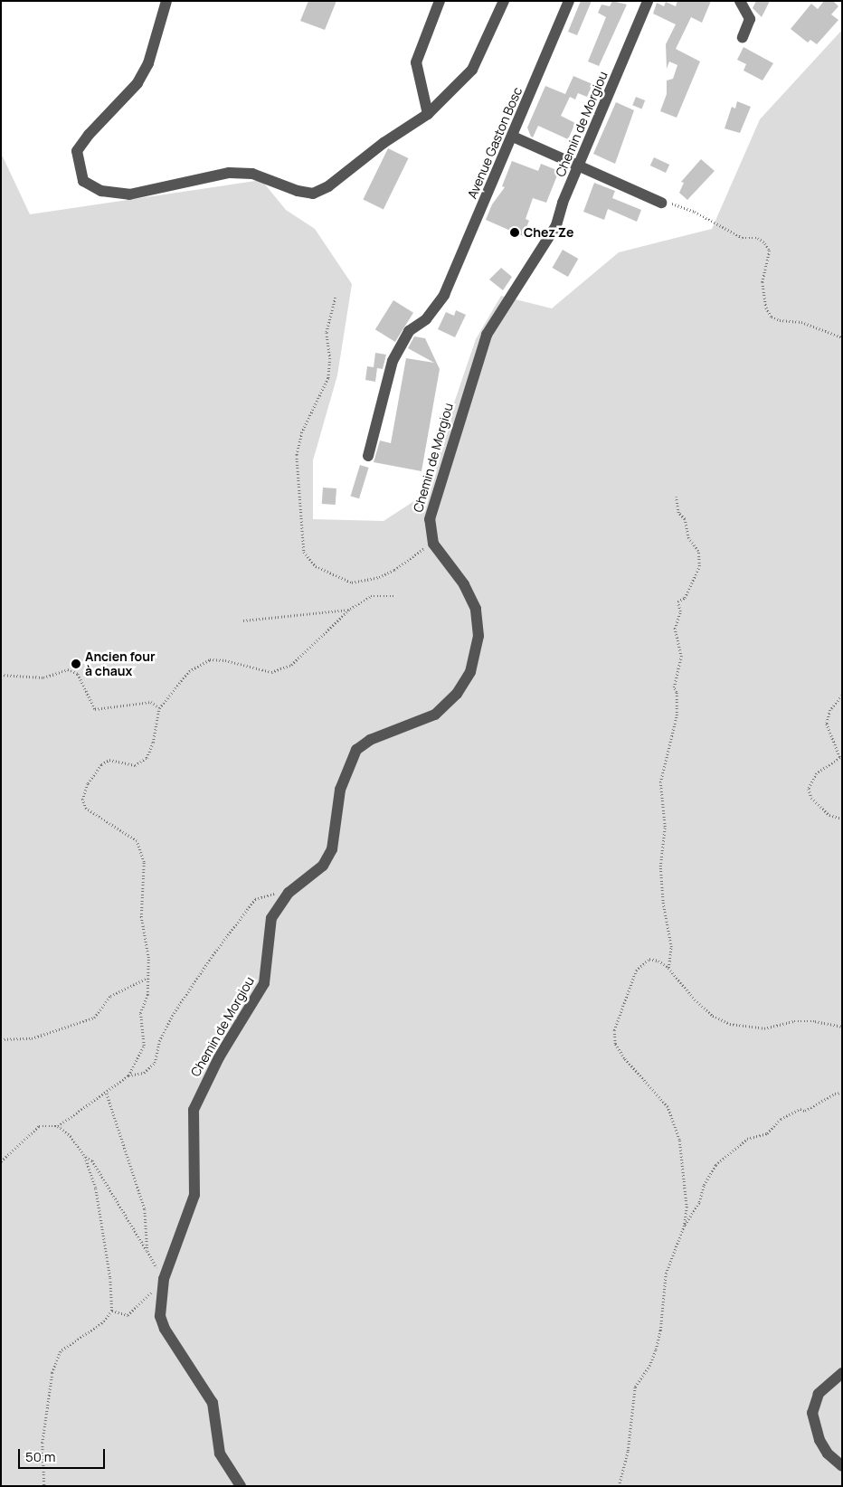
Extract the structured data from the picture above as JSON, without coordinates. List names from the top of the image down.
{
  "streets": {
    "street": ["Chemin de Morgiou", "Avenue Gaston Bosc"]
  },
  "places": ["Chez Ze", "Ancien four à chaux"],
  "scale_bar": "50 m"
}
